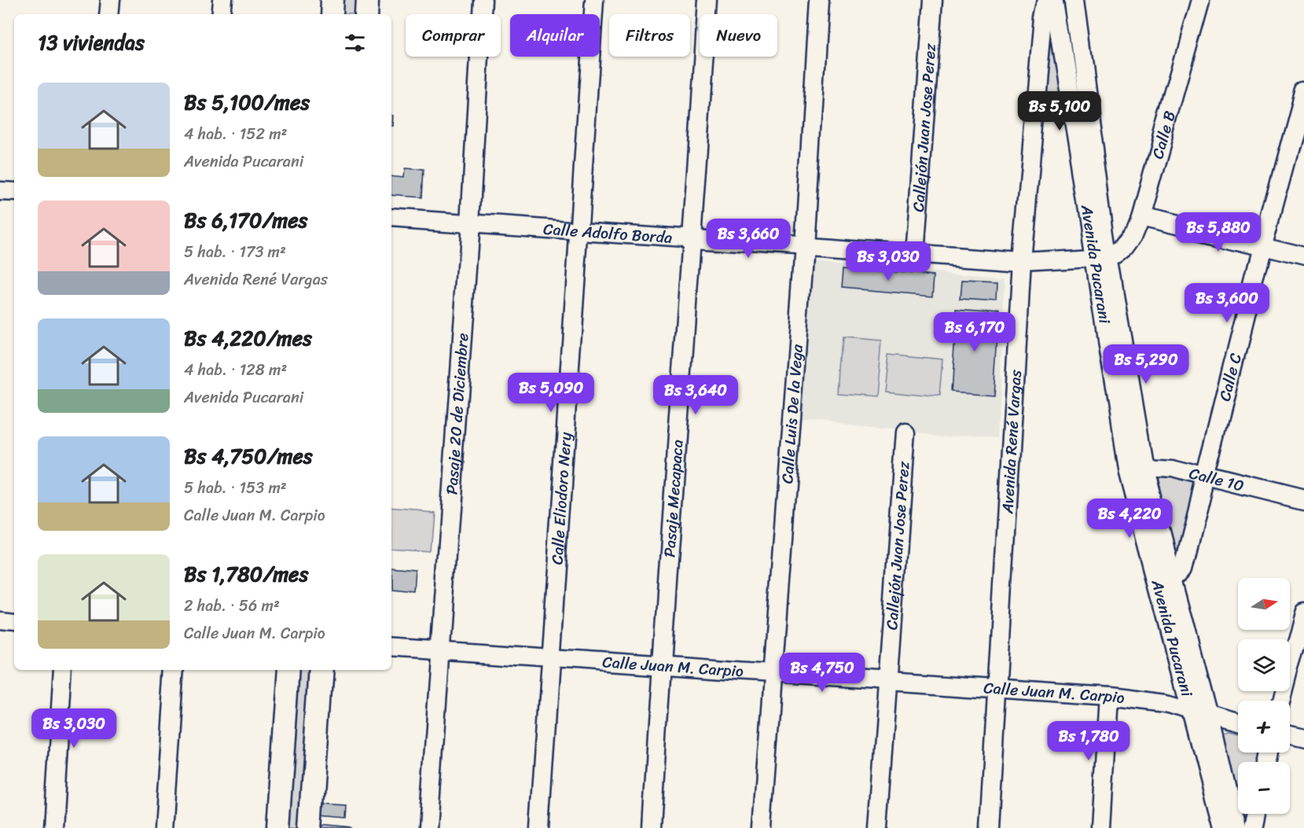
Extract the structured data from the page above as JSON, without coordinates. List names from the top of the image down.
{
  "streets": {
    "street": [
      "Callejón Juan Jose Perez",
      "Calle B",
      "Calle Adolfo Borda",
      "Avenida Pucarani",
      "Calle C",
      "Pasaje 20 de Diciembre",
      "Calle Luis De la Vega",
      "Avenida René Vargas",
      "Calle 10",
      "Calle Eliodoro Nery",
      "Pasaje Mecapaca",
      "Calle Juan M. Carpio"
    ]
  },
  "crossings": [
    ["Callejón Juan Jose Perez", "Calle Adolfo Borda"],
    ["Callejón Juan Jose Perez", "Calle Juan M. Carpio"],
    ["Calle B", "Calle Adolfo Borda"],
    ["Calle B", "Avenida Pucarani"],
    ["Calle Adolfo Borda", "Avenida Pucarani"],
    ["Calle Adolfo Borda", "Pasaje 20 de Diciembre"],
    ["Calle Adolfo Borda", "Calle Luis De la Vega"],
    ["Calle Adolfo Borda", "Avenida René Vargas"],
    ["Calle Adolfo Borda", "Calle Eliodoro Nery"],
    ["Calle Adolfo Borda", "Pasaje Mecapaca"],
    ["Avenida Pucarani", "Calle C"],
    ["Avenida Pucarani", "Calle 10"],
    ["Avenida Pucarani", "Calle Juan M. Carpio"],
    ["Calle C", "Calle 10"],
    ["Pasaje 20 de Diciembre", "Calle Juan M. Carpio"],
    ["Calle Luis De la Vega", "Calle Juan M. Carpio"],
    ["Avenida René Vargas", "Calle Juan M. Carpio"],
    ["Calle Eliodoro Nery", "Calle Juan M. Carpio"],
    ["Pasaje Mecapaca", "Calle Juan M. Carpio"]
  ],
  "north": "right",
  "page": {
    "chip": [
      "Comprar",
      "Alquilar",
      "Filtros",
      "Nuevo"
    ],
    "heading": "13 viviendas",
    "list": [
      {
        "name": "Bs 5,100/mes",
        "note": "4 hab. · 152 m² · Avenida Pucarani"
      },
      {
        "name": "Bs 6,170/mes",
        "note": "5 hab. · 173 m² · Avenida René Vargas"
      },
      {
        "name": "Bs 4,220/mes",
        "note": "4 hab. · 128 m² · Avenida Pucarani"
      },
      {
        "name": "Bs 4,750/mes",
        "note": "5 hab. · 153 m² · Calle Juan M. Carpio"
      },
      {
        "name": "Bs 1,780/mes",
        "note": "2 hab. · 56 m² · Calle Juan M. Carpio"
      }
    ],
    "price": [
      "Bs 5,100",
      "Bs 5,880",
      "Bs 3,660",
      "Bs 3,030",
      "Bs 3,600",
      "Bs 6,170",
      "Bs 5,290",
      "Bs 5,090",
      "Bs 3,640",
      "Bs 4,220",
      "Bs 4,750",
      "Bs 3,030",
      "Bs 1,780"
    ],
    "map_buttons": ["+", "−"]
  }
}
